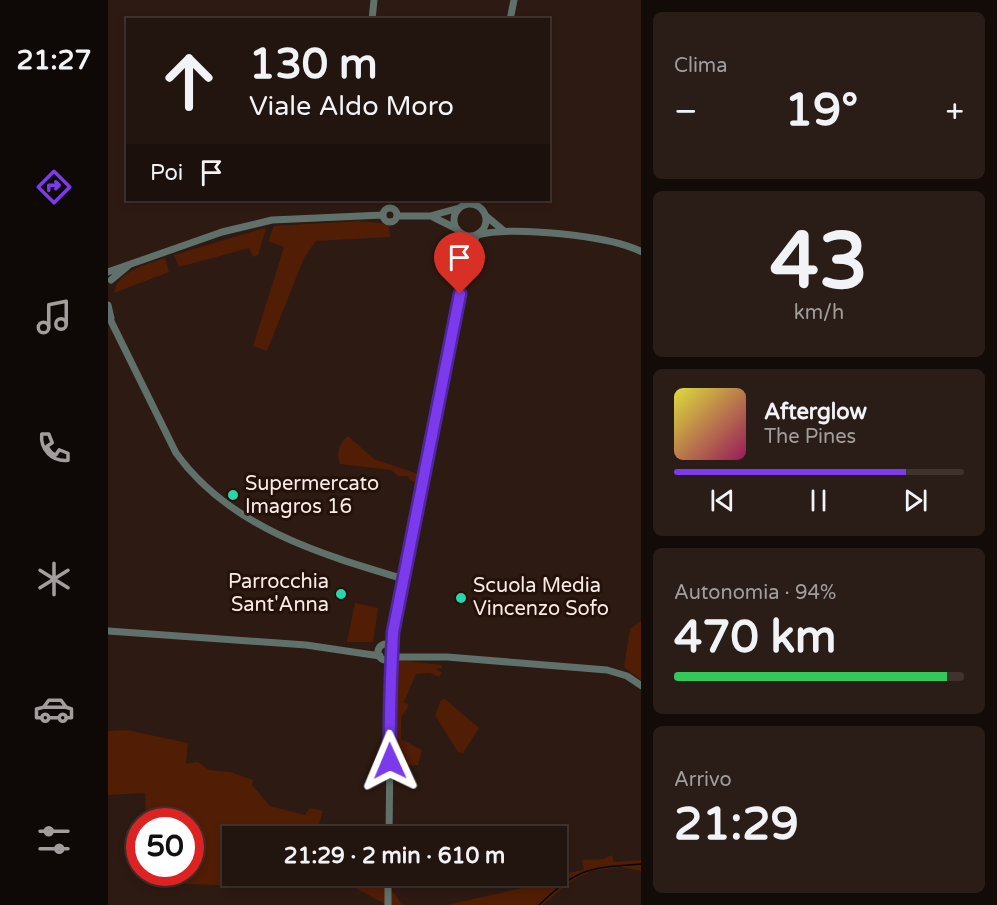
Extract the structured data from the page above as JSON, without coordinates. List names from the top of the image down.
{
  "places": ["Supermercato Imagros 16", "Parrocchia Sant'Anna", "Scuola Media Vincenzo Sofo"],
  "page": {
    "tabs": "21:27",
    "tile": [
      "Clima",
      ["43", "km/h"],
      ["Autonomia · 94%", "470 km"],
      ["Arrivo", "21:29"]
    ],
    "turn": ["130 m", "Viale Aldo Moro"],
    "heat": ["−", "19°", "+"],
    "then": "Poi",
    "song": ["Afterglow", "The Pines"],
    "limit": "50",
    "trip": "21:29 · 2 min · 610 m"
  }
}
